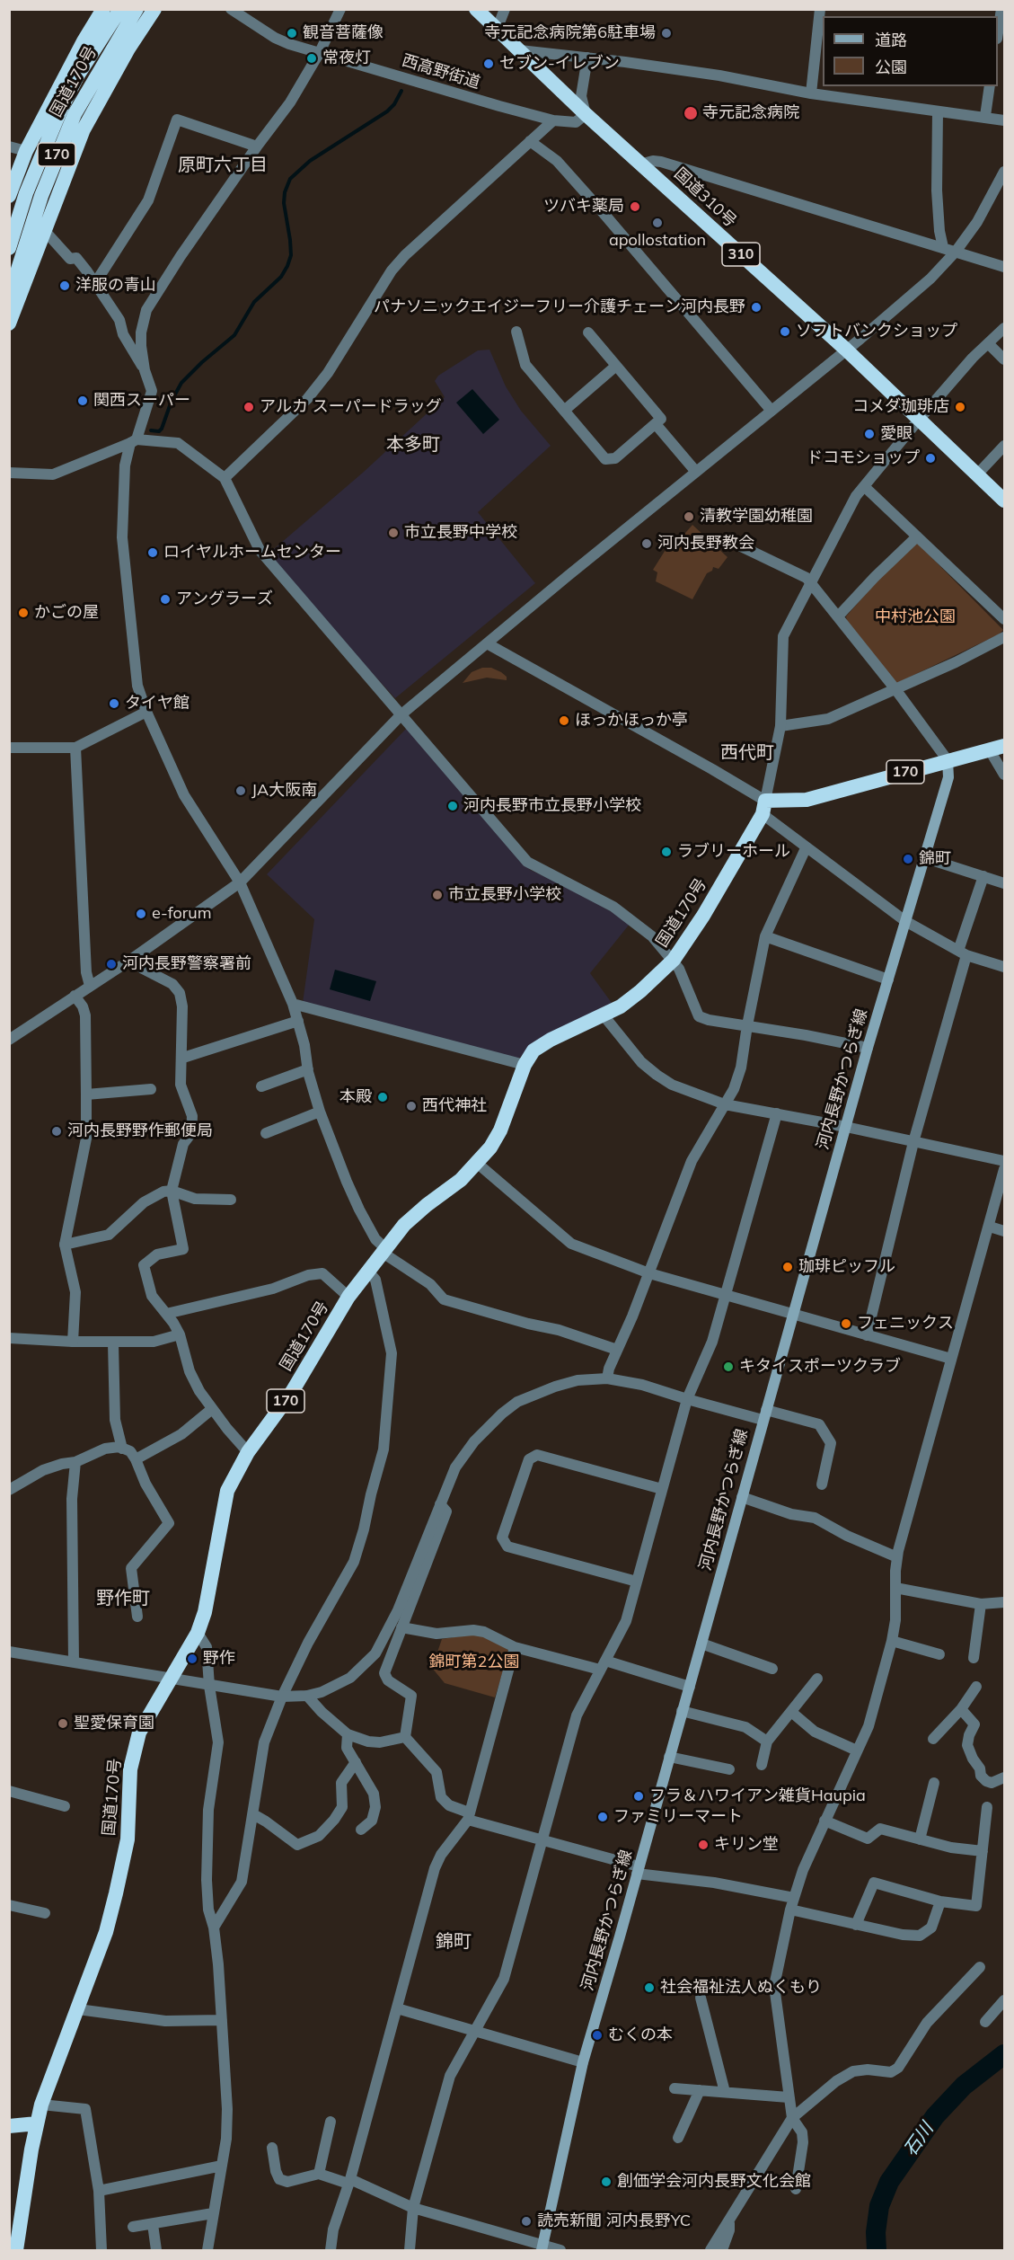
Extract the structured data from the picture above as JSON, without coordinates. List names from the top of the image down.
{
  "streets": {
    "highway": [
      "国道170号",
      "170",
      "国道310号",
      "310"
    ],
    "main road": ["河内長野かつらぎ線"],
    "street": ["西高野街道"]
  },
  "crossings": [
    ["西高野街道", "国道310号"],
    ["国道170号", "170"],
    ["170", "河内長野かつらぎ線"]
  ],
  "districts": [
    "原町六丁目",
    "本多町",
    "西代町",
    "野作町",
    "錦町"
  ],
  "water": ["石川"],
  "parks": ["中村池公園", "錦町第2公園"],
  "places": [
    "観音菩薩像",
    "寺元記念病院第6駐車場",
    "常夜灯",
    "セブン-イレブン",
    "寺元記念病院",
    "ツバキ薬局",
    "apollostation",
    "洋服の青山",
    "パナソニックエイジーフリー介護チェーン河内長野",
    "ソフトバンクショップ",
    "関西スーパー",
    "アルカ スーパードラッグ",
    "コメダ珈琲店",
    "愛眼",
    "ドコモショップ",
    "清教学園幼稚園",
    "市立長野中学校",
    "河内長野教会",
    "ロイヤルホームセンター",
    "アングラーズ",
    "かごの屋",
    "タイヤ館",
    "ほっかほっか亭",
    "JA大阪南",
    "河内長野市立長野小学校",
    "ラブリーホール",
    "錦町",
    "市立長野小学校",
    "e-forum",
    "河内長野警察署前",
    "本殿",
    "西代神社",
    "河内長野野作郵便局",
    "珈琲ピッフル",
    "フェニックス",
    "キタイスポーツクラブ",
    "野作",
    "聖愛保育園",
    "フラ＆ハワイアン雑貨Haupia",
    "ファミリーマート",
    "キリン堂",
    "社会福祉法人ぬくもり",
    "むくの本",
    "創価学会河内長野文化会館",
    "読売新聞 河内長野YC"
  ],
  "legend": ["道路", "公園"]
}
